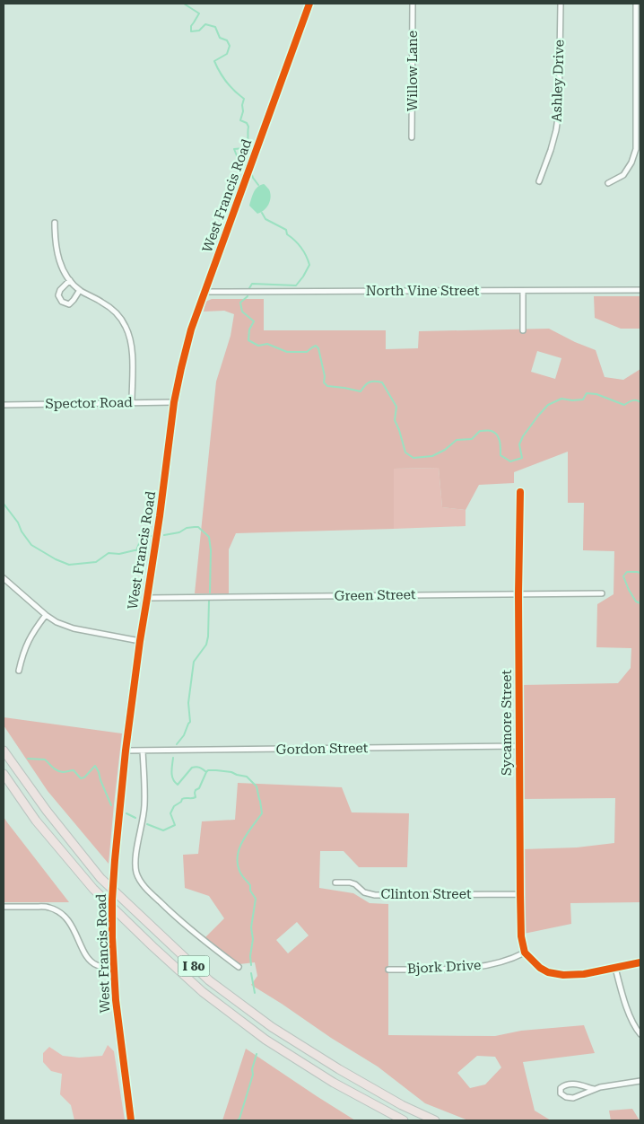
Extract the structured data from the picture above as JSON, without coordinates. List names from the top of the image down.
{
  "streets": {
    "highway": ["I 80"],
    "street": [
      "Willow Lane",
      "Ashley Drive",
      "West Francis Road",
      "North Vine Street",
      "Spector Road",
      "Green Street",
      "Sycamore Street",
      "Gordon Street",
      "Clinton Street",
      "Bjork Drive"
    ]
  },
  "crossings": [
    ["West Francis Road", "North Vine Street"],
    ["West Francis Road", "Spector Road"],
    ["West Francis Road", "Green Street"],
    ["West Francis Road", "Gordon Street"],
    ["Green Street", "Sycamore Street"],
    ["Sycamore Street", "Gordon Street"],
    ["Sycamore Street", "Clinton Street"],
    ["Sycamore Street", "Bjork Drive"]
  ]
}
